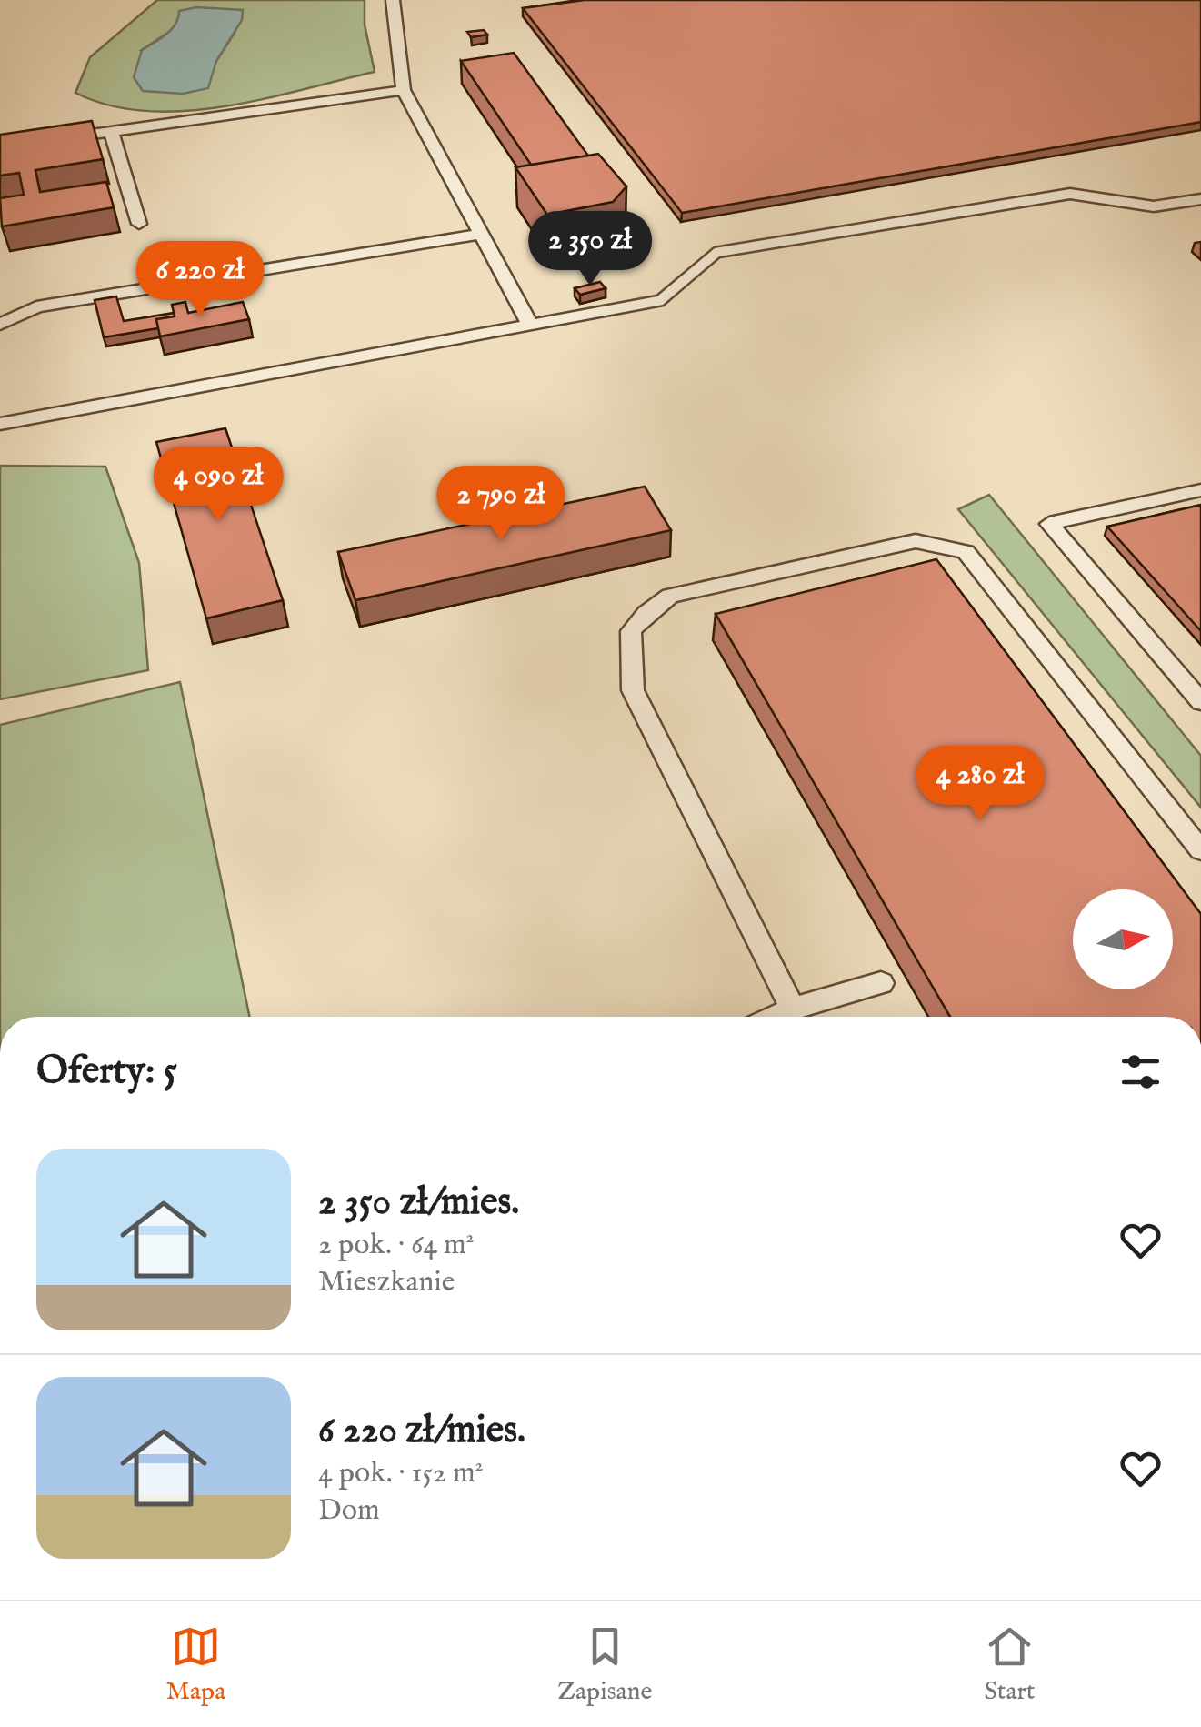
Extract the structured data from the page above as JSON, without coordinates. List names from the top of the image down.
{
  "north": "right",
  "page": {
    "price": [
      "2 350 zł",
      "6 220 zł",
      "4 090 zł",
      "2 790 zł",
      "4 280 zł"
    ],
    "heading": "Oferty: 5",
    "list": [
      {
        "name": "2 350 zł/mies.",
        "note": "2 pok. · 64 m² · Mieszkanie"
      },
      {
        "name": "6 220 zł/mies.",
        "note": "4 pok. · 152 m² · Dom"
      }
    ],
    "tabs": ["Mapa", "Zapisane", "Start"]
  }
}
